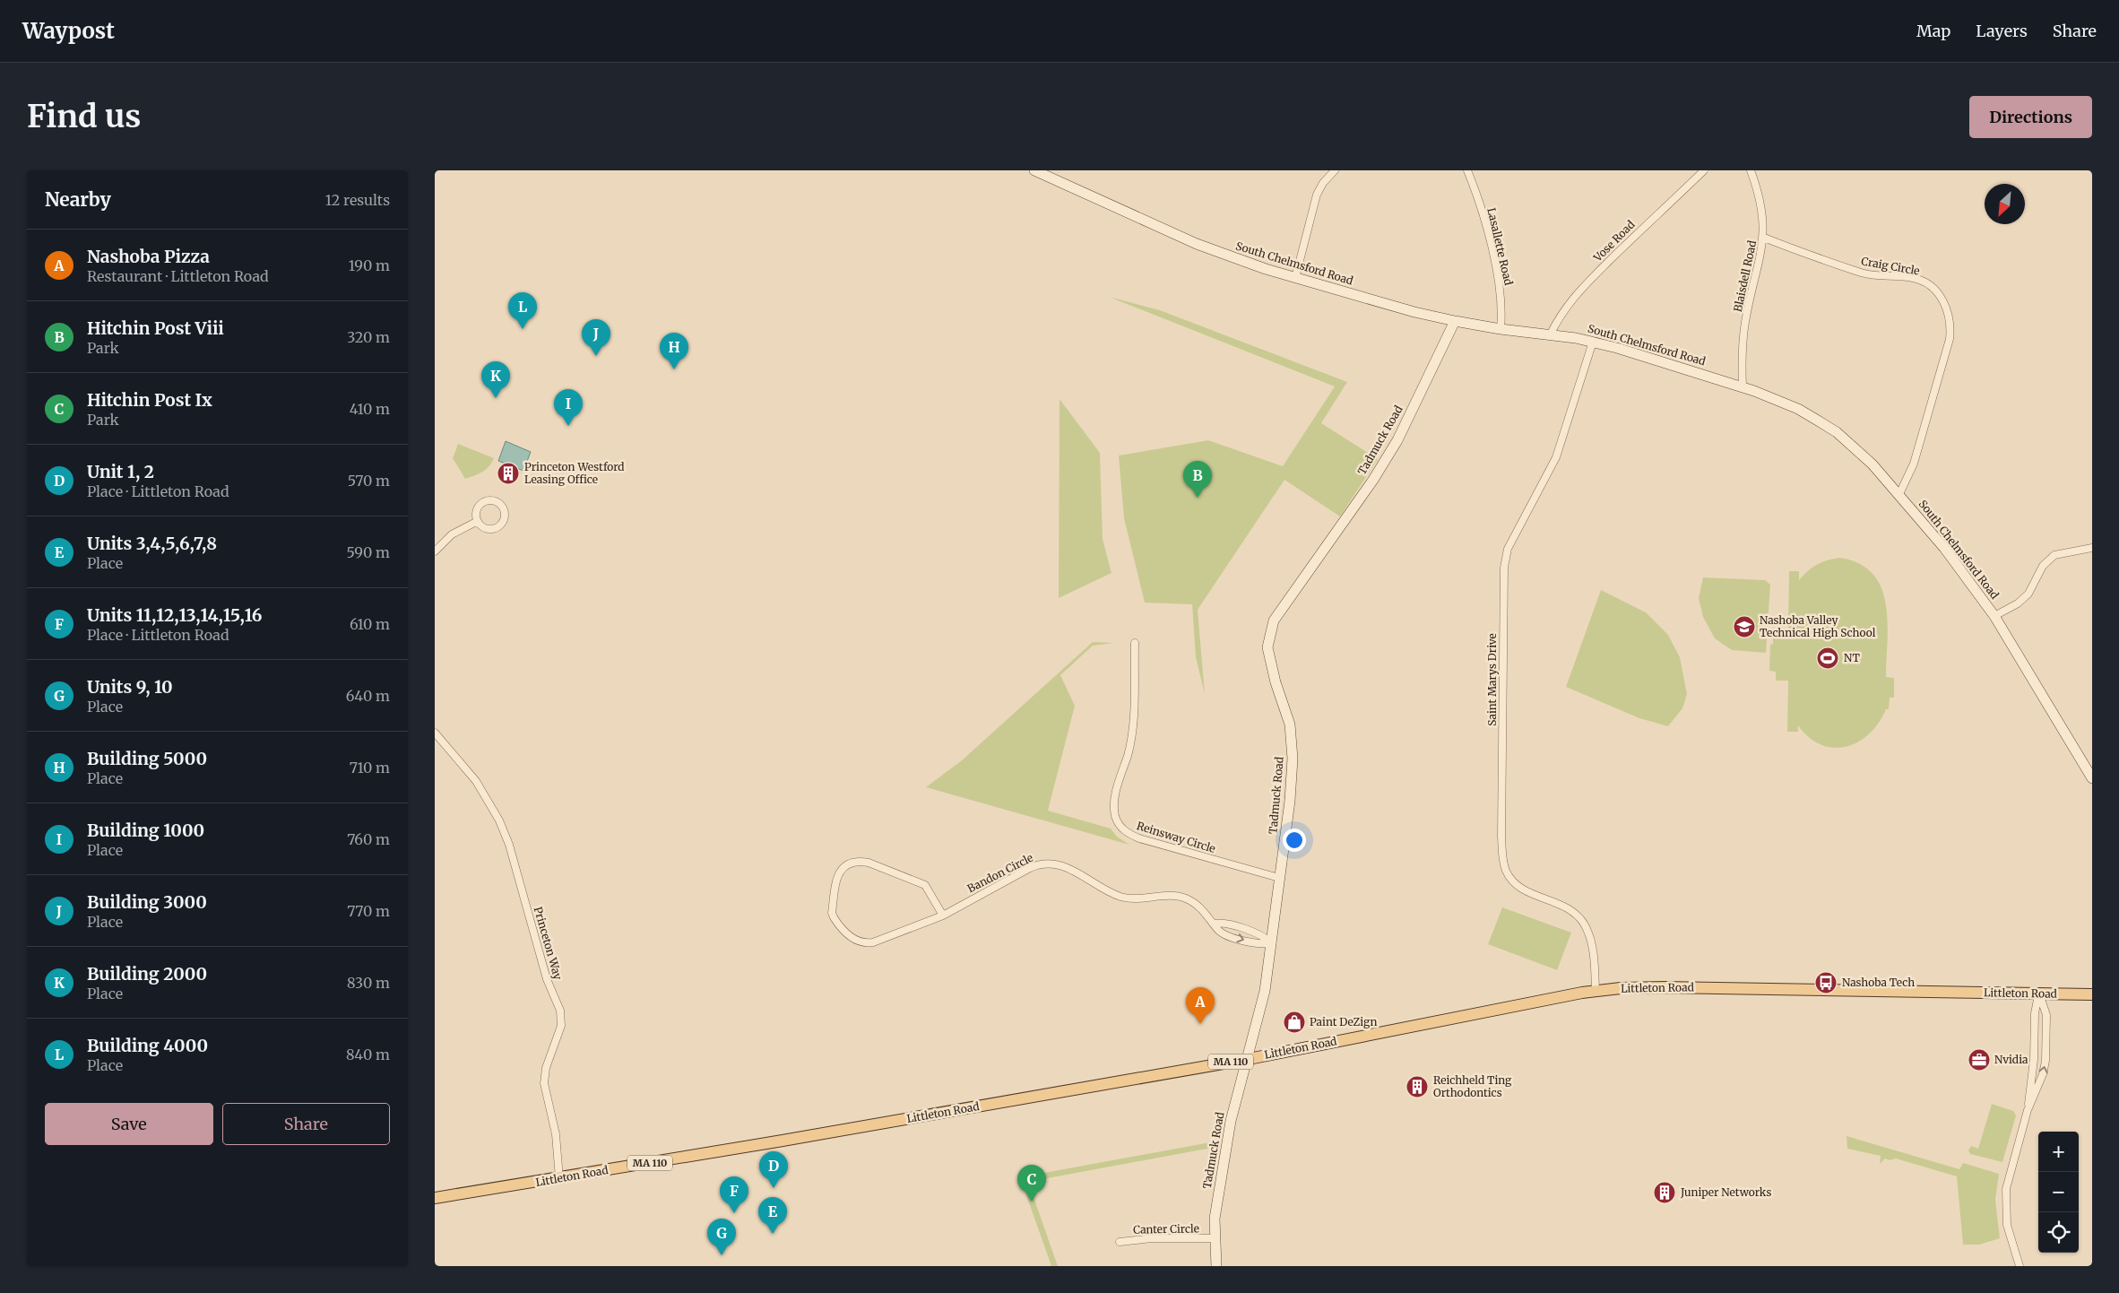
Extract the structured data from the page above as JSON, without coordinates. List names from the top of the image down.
{
  "streets": {
    "main road": [
      "South Chelmsford Road",
      "Tadmuck Road",
      "Littleton Road",
      "MA 110"
    ],
    "street": [
      "Vose Road",
      "Lasallette Road",
      "Craig Circle",
      "Blaisdell Road",
      "Saint Marys Drive",
      "Reinsway Circle",
      "Bandon Circle",
      "Princeton Way",
      "Canter Circle"
    ]
  },
  "crossings": [
    ["Vose Road", "South Chelmsford Road"],
    ["Lasallette Road", "South Chelmsford Road"],
    ["South Chelmsford Road", "Craig Circle"],
    ["South Chelmsford Road", "Blaisdell Road"],
    ["South Chelmsford Road", "Tadmuck Road"],
    ["South Chelmsford Road", "Saint Marys Drive"],
    ["Craig Circle", "Blaisdell Road"],
    ["Tadmuck Road", "Reinsway Circle"],
    ["Tadmuck Road", "Bandon Circle"],
    ["Tadmuck Road", "Littleton Road"],
    ["Tadmuck Road", "Canter Circle"],
    ["Saint Marys Drive", "Littleton Road"],
    ["Princeton Way", "Littleton Road"]
  ],
  "places": {
    "building": ["Princeton Westford Leasing Office", "Reichheld Ting Orthodontics", "Juniper Networks"],
    "school or university": ["Nashoba Valley Technical High School"],
    "sports": ["NT"],
    "bus stop": ["Nashoba Tech"],
    "shop": ["Paint DeZign"],
    "office": ["Nvidia"]
  },
  "north": "bottom left",
  "page": {
    "header": "Waypost",
    "nav": ["Map", "Layers", "Share"],
    "buttons": [
      "Directions",
      ["Save", "Share"]
    ],
    "title": "Find us",
    "heading": ["Nearby", "12 results"],
    "list": [
      {
        "mark": "A",
        "name": "Nashoba Pizza",
        "note": "Restaurant · Littleton Road",
        "value": "190 m"
      },
      {
        "mark": "B",
        "name": "Hitchin Post Viii",
        "note": "Park",
        "value": "320 m"
      },
      {
        "mark": "C",
        "name": "Hitchin Post Ix",
        "note": "Park",
        "value": "410 m"
      },
      {
        "mark": "D",
        "name": "Unit 1, 2",
        "note": "Place · Littleton Road",
        "value": "570 m"
      },
      {
        "mark": "E",
        "name": "Units 3,4,5,6,7,8",
        "note": "Place",
        "value": "590 m"
      },
      {
        "mark": "F",
        "name": "Units 11,12,13,14,15,16",
        "note": "Place · Littleton Road",
        "value": "610 m"
      },
      {
        "mark": "G",
        "name": "Units 9, 10",
        "note": "Place",
        "value": "640 m"
      },
      {
        "mark": "H",
        "name": "Building 5000",
        "note": "Place",
        "value": "710 m"
      },
      {
        "mark": "I",
        "name": "Building 1000",
        "note": "Place",
        "value": "760 m"
      },
      {
        "mark": "J",
        "name": "Building 3000",
        "note": "Place",
        "value": "770 m"
      },
      {
        "mark": "K",
        "name": "Building 2000",
        "note": "Place",
        "value": "830 m"
      },
      {
        "mark": "L",
        "name": "Building 4000",
        "note": "Place",
        "value": "840 m"
      }
    ],
    "pins": [
      "L",
      "J",
      "H",
      "K",
      "I",
      "B",
      "A",
      "D",
      "C",
      "F",
      "E",
      "G"
    ],
    "map_buttons": ["+", "−"]
  }
}
